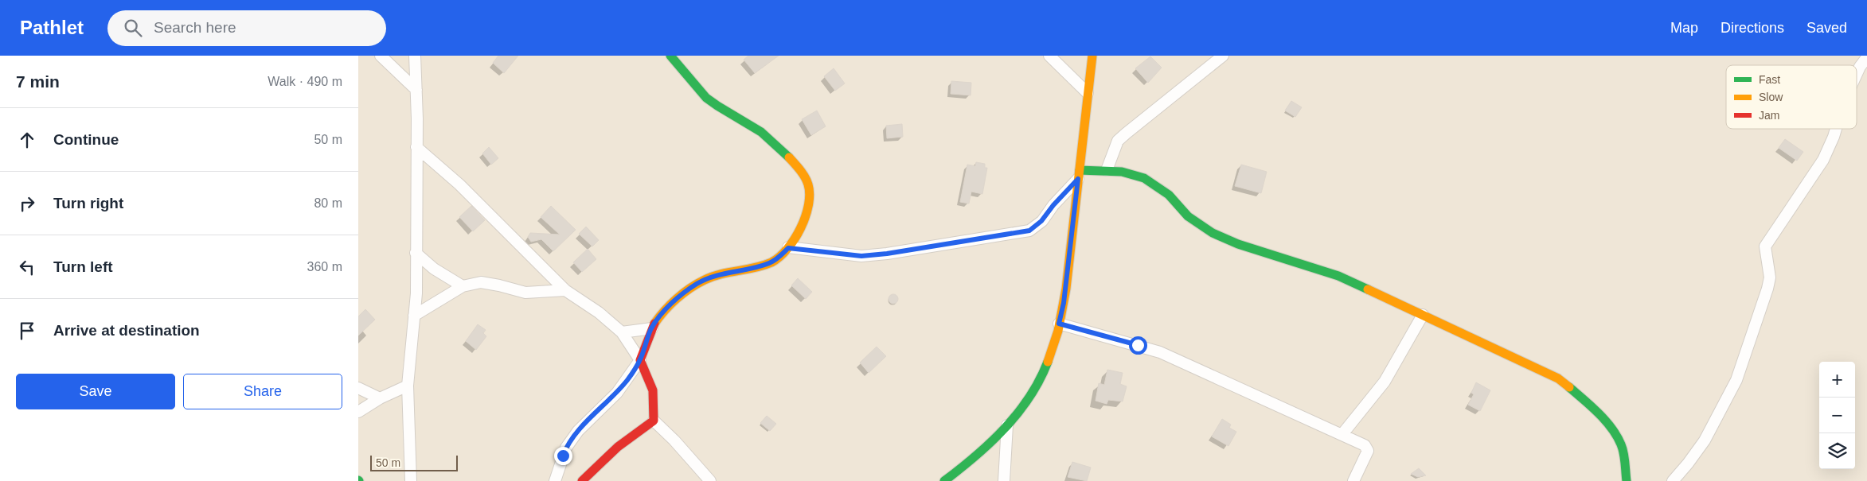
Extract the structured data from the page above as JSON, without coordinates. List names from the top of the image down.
{
  "legend": ["Fast", "Slow", "Jam"],
  "scale_bar": "50 m",
  "page": {
    "header": "Pathlet",
    "search": "Search here",
    "nav": ["Map", "Directions", "Saved"],
    "heading": ["7 min", "Walk · 490 m"],
    "list": [
      ["Continue", "50 m"],
      ["Turn right", "80 m"],
      ["Turn left", "360 m"],
      "Arrive at destination"
    ],
    "buttons": ["Save", "Share"],
    "map_buttons": ["+", "−"],
    "scale": "50 m"
  }
}
